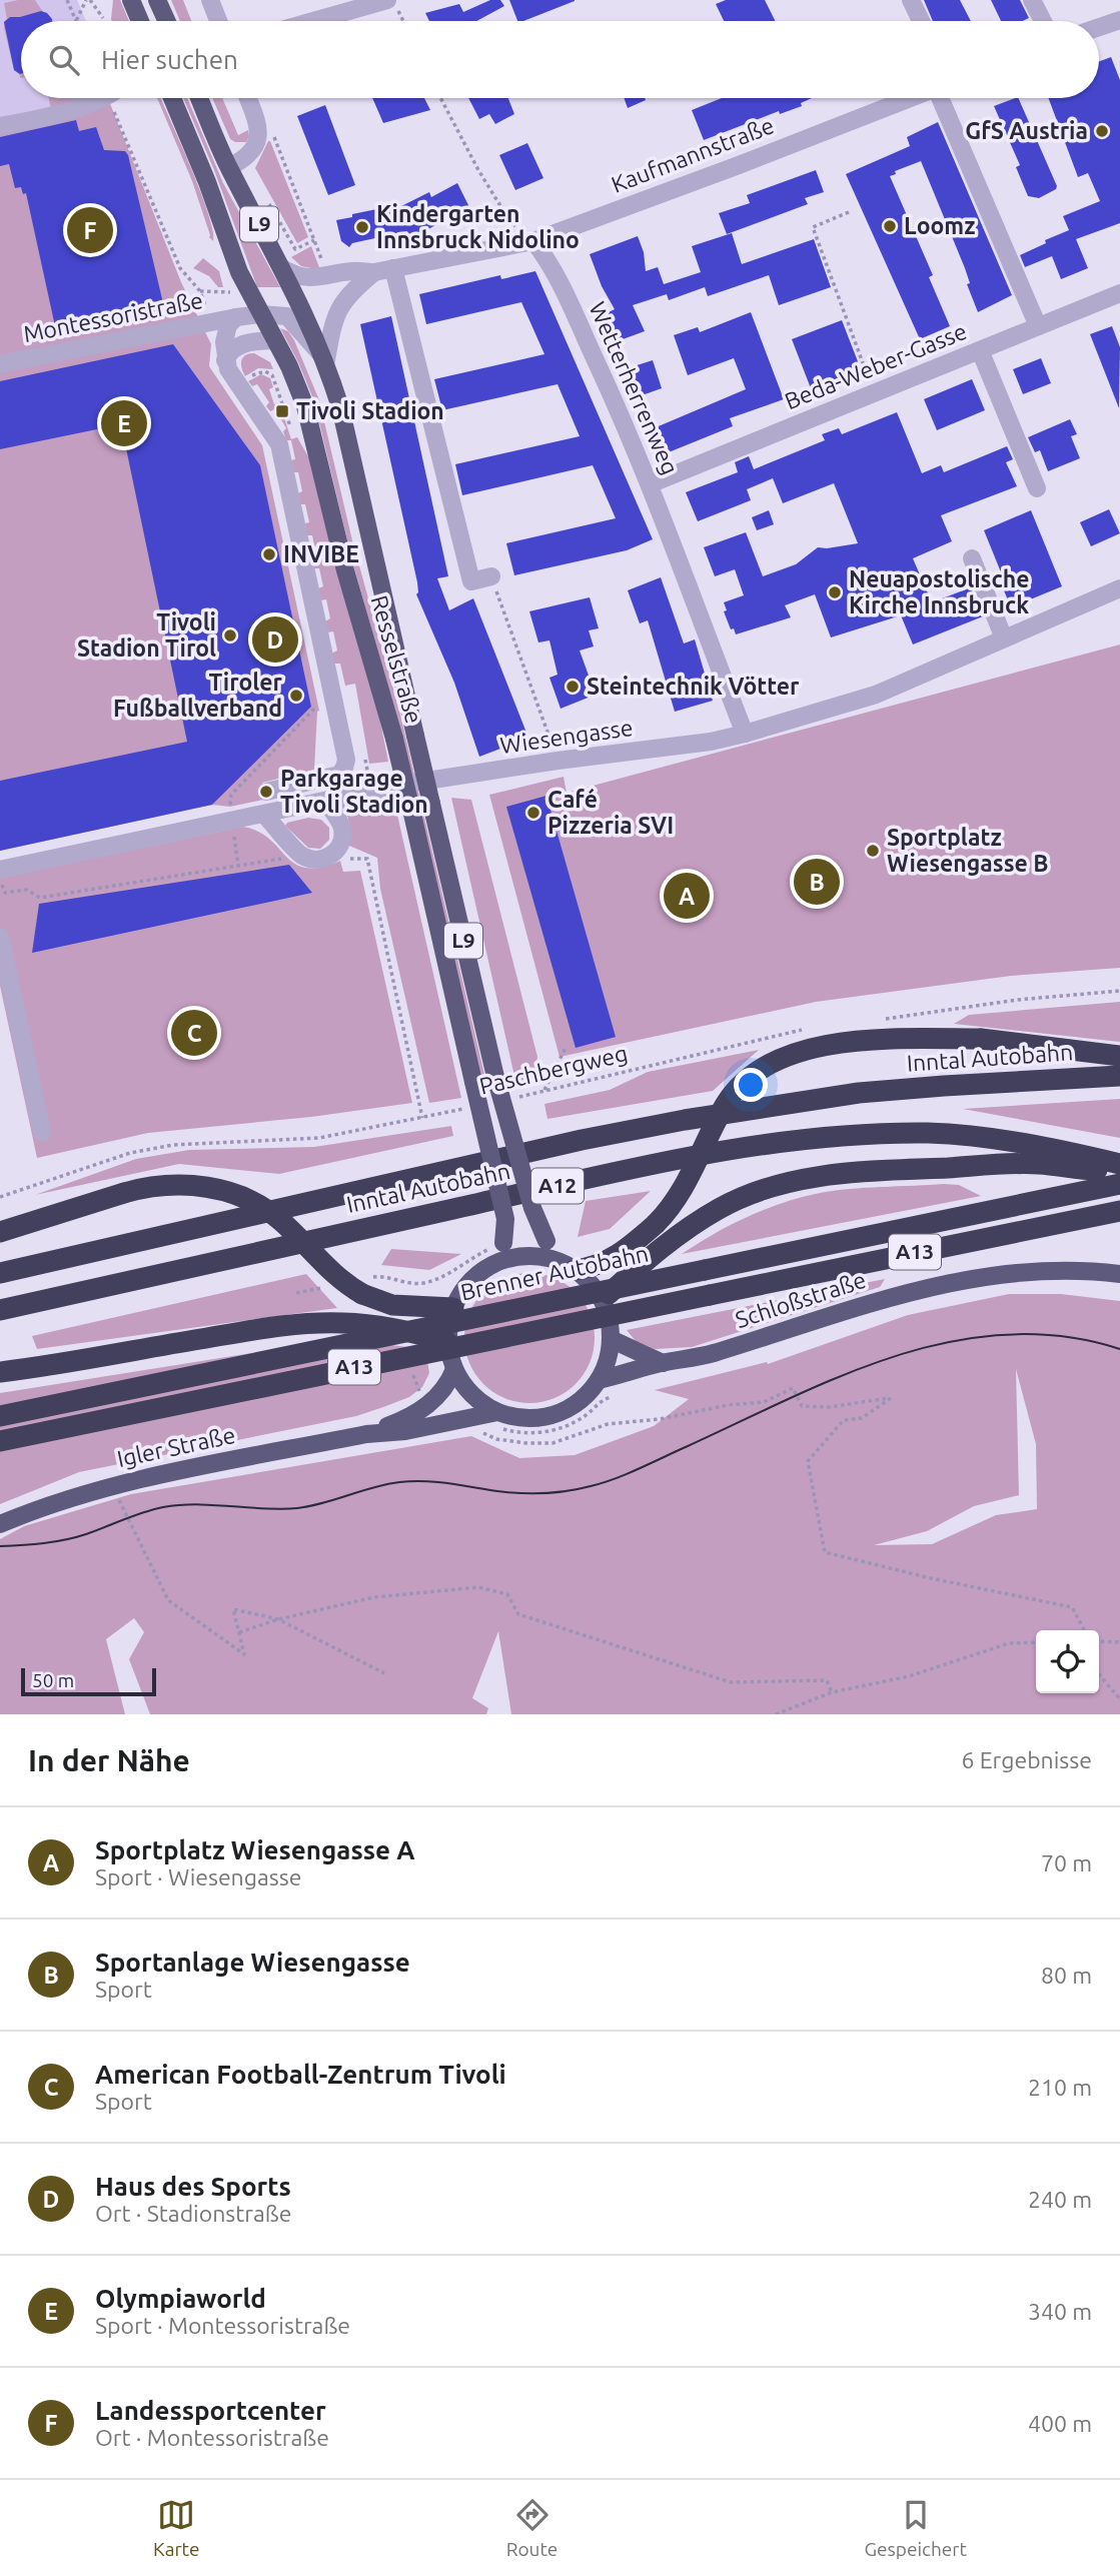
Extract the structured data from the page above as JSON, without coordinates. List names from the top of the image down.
{
  "streets": {
    "highway": [
      "Inntal Autobahn",
      "A12",
      "A13",
      "Brenner Autobahn"
    ],
    "main road": [
      "L9",
      "Resselstraße",
      "Schloßstraße",
      "Igler Straße"
    ],
    "street": [
      "Kaufmannstraße",
      "Montessoristraße",
      "Beda-Weber-Gasse",
      "Wetterherrenweg",
      "Wiesengasse"
    ],
    "path": ["Paschbergweg"]
  },
  "crossings": [
    ["Kaufmannstraße", "Wetterherrenweg"],
    ["Kaufmannstraße", "Resselstraße"],
    ["L9", "Resselstraße"],
    ["L9", "Schloßstraße"],
    ["L9", "Igler Straße"],
    ["Montessoristraße", "Resselstraße"],
    ["Beda-Weber-Gasse", "Wetterherrenweg"],
    ["Wetterherrenweg", "Wiesengasse"],
    ["Resselstraße", "Schloßstraße"],
    ["Resselstraße", "Igler Straße"],
    ["Schloßstraße", "Igler Straße"]
  ],
  "places": {
    "other": [
      "GfS Austria",
      "Loomz",
      "Kindergarten Innsbruck Nidolino",
      "INVIBE",
      "Neuapostolische Kirche Innsbruck",
      "Tivoli Stadion Tirol",
      "Steintechnik Vötter",
      "Tiroler Fußballverband",
      "Parkgarage Tivoli Stadion",
      "Café Pizzeria SVI",
      "Sportplatz Wiesengasse B"
    ],
    "transit": ["Tivoli Stadion"]
  },
  "scale_bar": "50 m",
  "page": {
    "search": "Hier suchen",
    "pins": [
      "F",
      "E",
      "D",
      "B",
      "A",
      "C"
    ],
    "scale": "50 m",
    "heading": ["In der Nähe", "6 Ergebnisse"],
    "list": [
      {
        "mark": "A",
        "name": "Sportplatz Wiesengasse A",
        "note": "Sport · Wiesengasse",
        "value": "70 m"
      },
      {
        "mark": "B",
        "name": "Sportanlage Wiesengasse",
        "note": "Sport",
        "value": "80 m"
      },
      {
        "mark": "C",
        "name": "American Football-Zentrum Tivoli",
        "note": "Sport",
        "value": "210 m"
      },
      {
        "mark": "D",
        "name": "Haus des Sports",
        "note": "Ort · Stadionstraße",
        "value": "240 m"
      },
      {
        "mark": "E",
        "name": "Olympiaworld",
        "note": "Sport · Montessoristraße",
        "value": "340 m"
      },
      {
        "mark": "F",
        "name": "Landessportcenter",
        "note": "Ort · Montessoristraße",
        "value": "400 m"
      }
    ],
    "nav": ["Karte", "Route", "Gespeichert"]
  }
}
